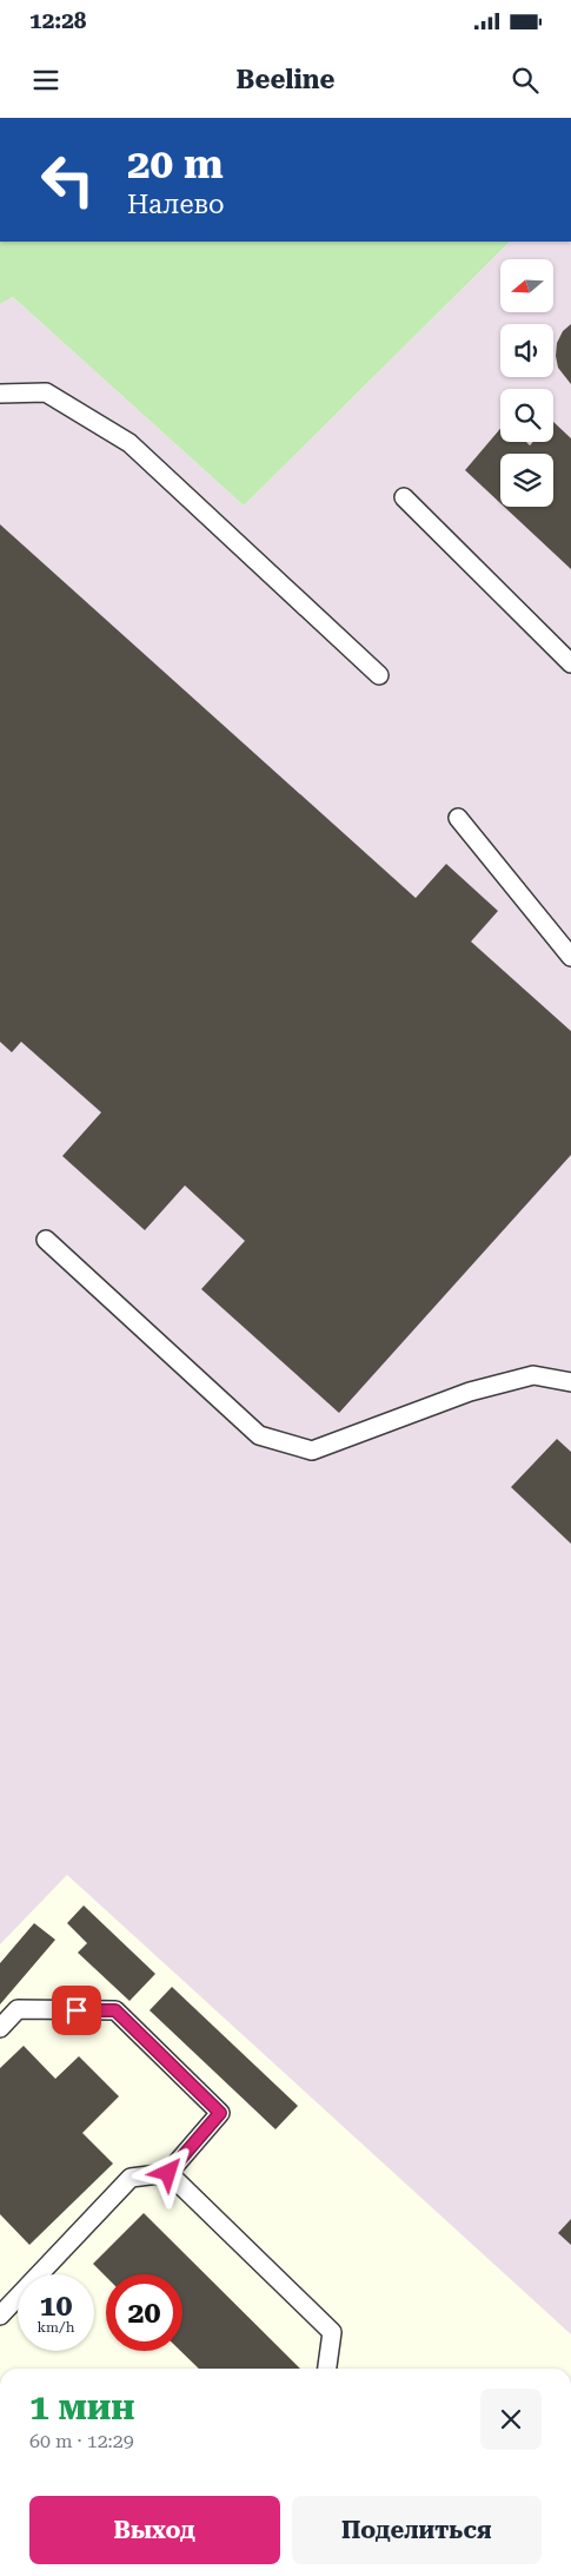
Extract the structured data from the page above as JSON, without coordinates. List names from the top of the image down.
{
  "north": "left",
  "page": {
    "status": "12:28",
    "header": "Beeline",
    "turn": ["20 m", "Налево"],
    "speed": "10 km/h",
    "limit": "20",
    "heading": ["1 мин", "60 m · 12:29"],
    "buttons": ["Выход", "Поделиться"]
  }
}
